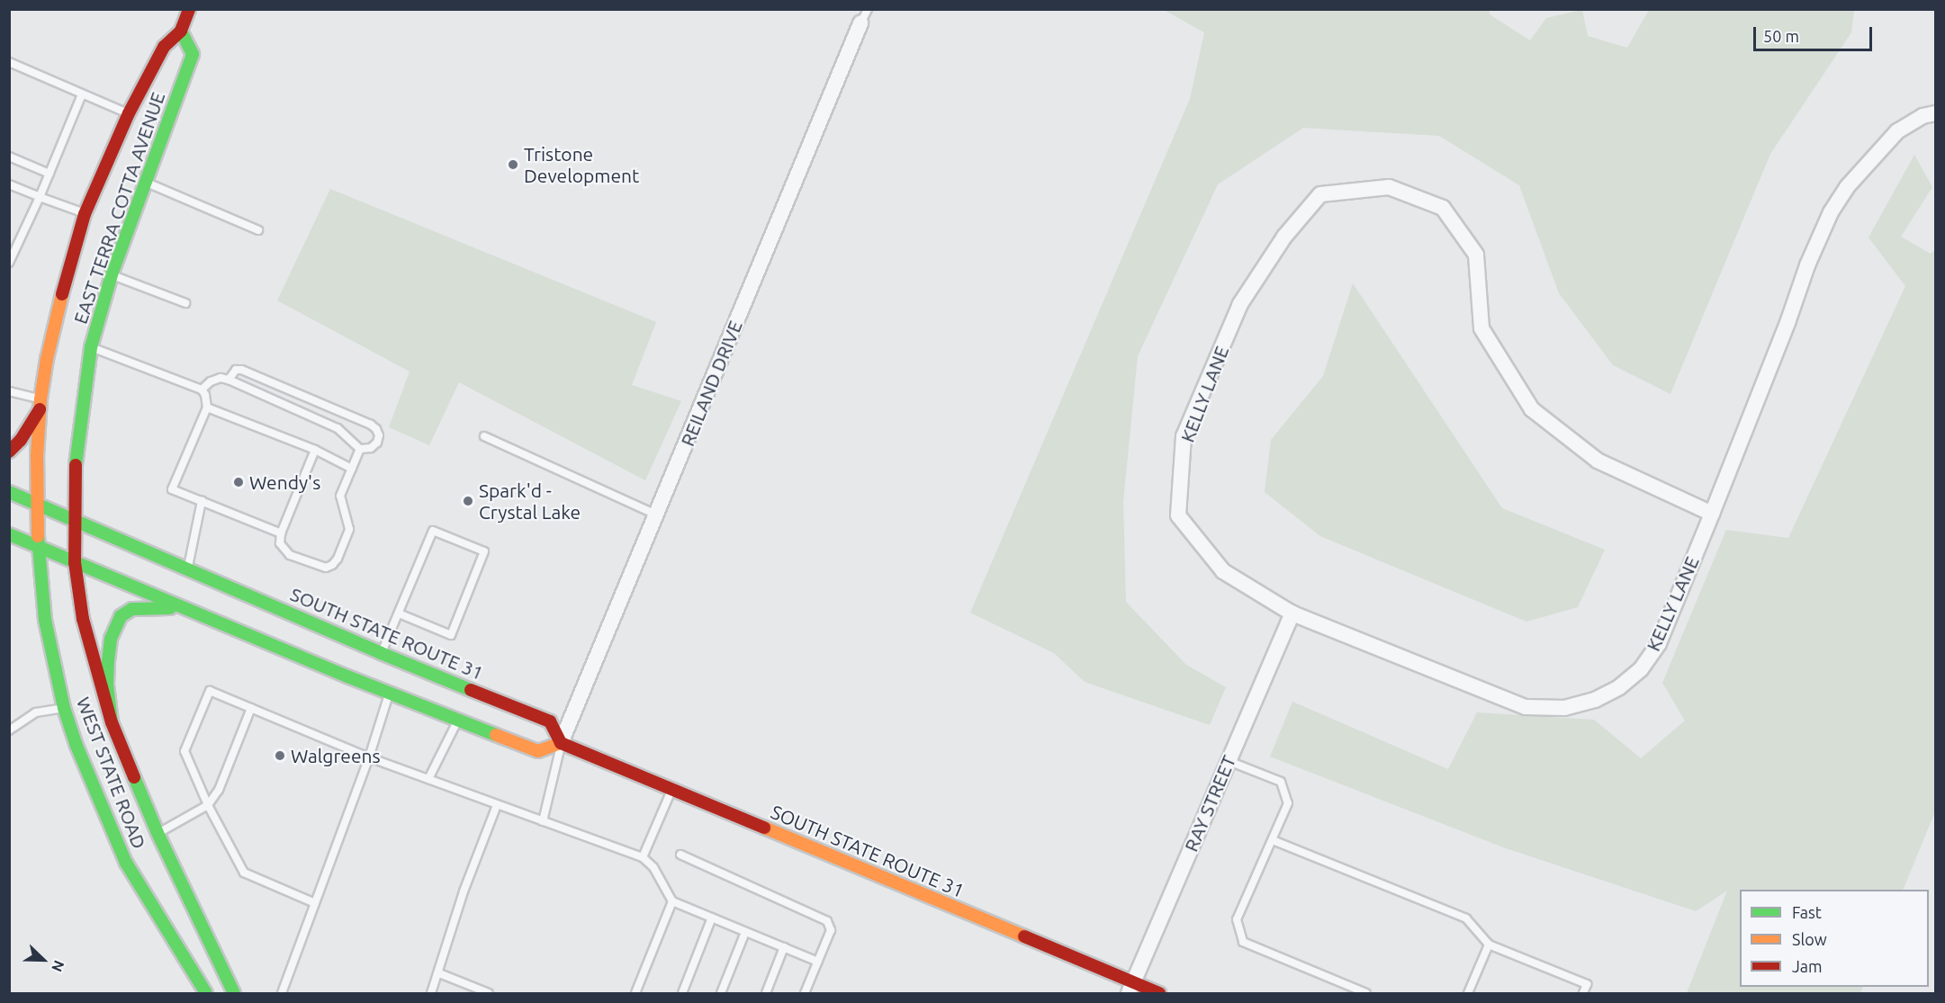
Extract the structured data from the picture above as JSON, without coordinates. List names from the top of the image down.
{
  "streets": {
    "main road": ["EAST TERRA COTTA AVENUE", "SOUTH STATE ROUTE 31", "WEST STATE ROAD"],
    "street": ["REILAND DRIVE", "KELLY LANE", "RAY STREET"]
  },
  "crossings": [
    ["EAST TERRA COTTA AVENUE", "SOUTH STATE ROUTE 31"],
    ["EAST TERRA COTTA AVENUE", "WEST STATE ROAD"],
    ["REILAND DRIVE", "SOUTH STATE ROUTE 31"],
    ["KELLY LANE", "RAY STREET"],
    ["SOUTH STATE ROUTE 31", "RAY STREET"]
  ],
  "places": [
    "Tristone Development",
    "Wendy's",
    "Spark'd - Crystal Lake",
    "Walgreens"
  ],
  "legend": ["Fast", "Slow", "Jam"],
  "scale_bar": "50 m",
  "north": "bottom right"
}
